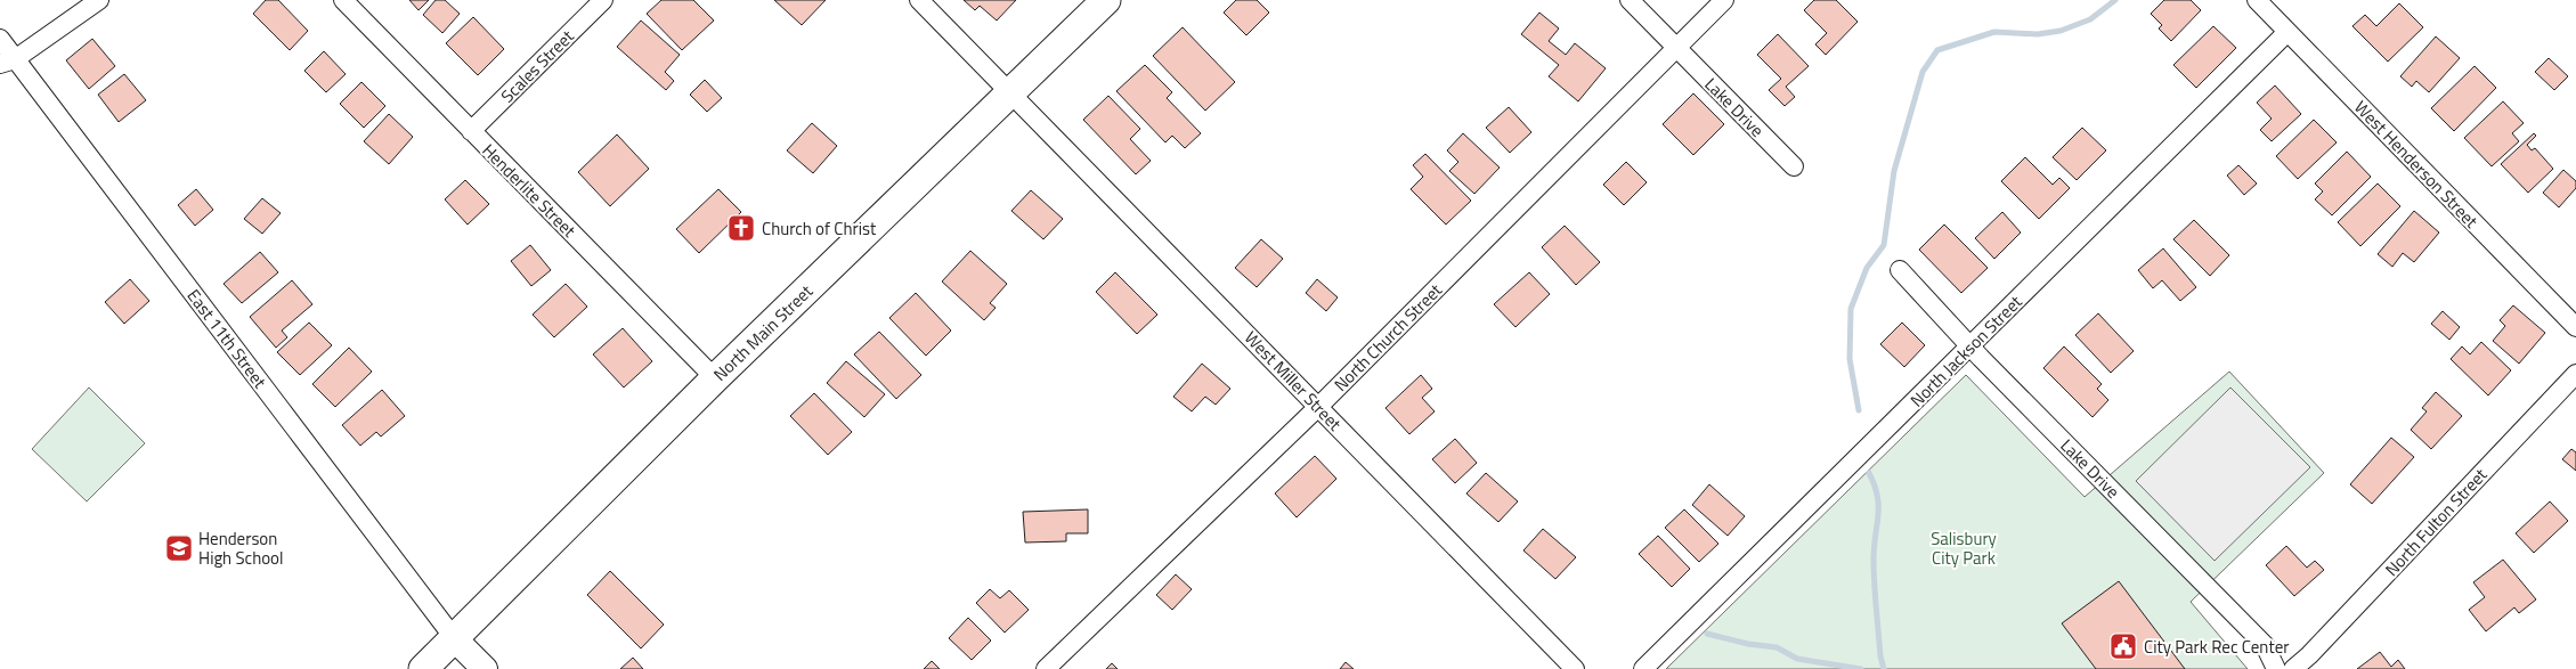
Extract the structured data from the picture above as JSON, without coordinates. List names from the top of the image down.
{
  "streets": {
    "main road": ["North Main Street"],
    "street": [
      "Scales Street",
      "Lake Drive",
      "West Henderson Street",
      "Henderlite Street",
      "North Church Street",
      "East 11th Street",
      "North Jackson Street",
      "West Miller Street",
      "North Fulton Street"
    ]
  },
  "crossings": [
    ["Scales Street", "Henderlite Street"],
    ["Lake Drive", "North Church Street"],
    ["Lake Drive", "North Jackson Street"],
    ["West Henderson Street", "North Jackson Street"],
    ["Henderlite Street", "North Main Street"],
    ["North Main Street", "East 11th Street"],
    ["North Main Street", "West Miller Street"],
    ["North Church Street", "West Miller Street"]
  ],
  "parks": ["Salisbury City Park"],
  "places": {
    "church": ["Church of Christ"],
    "school or university": ["Henderson High School"],
    "public building": ["City Park Rec Center"]
  }
}
